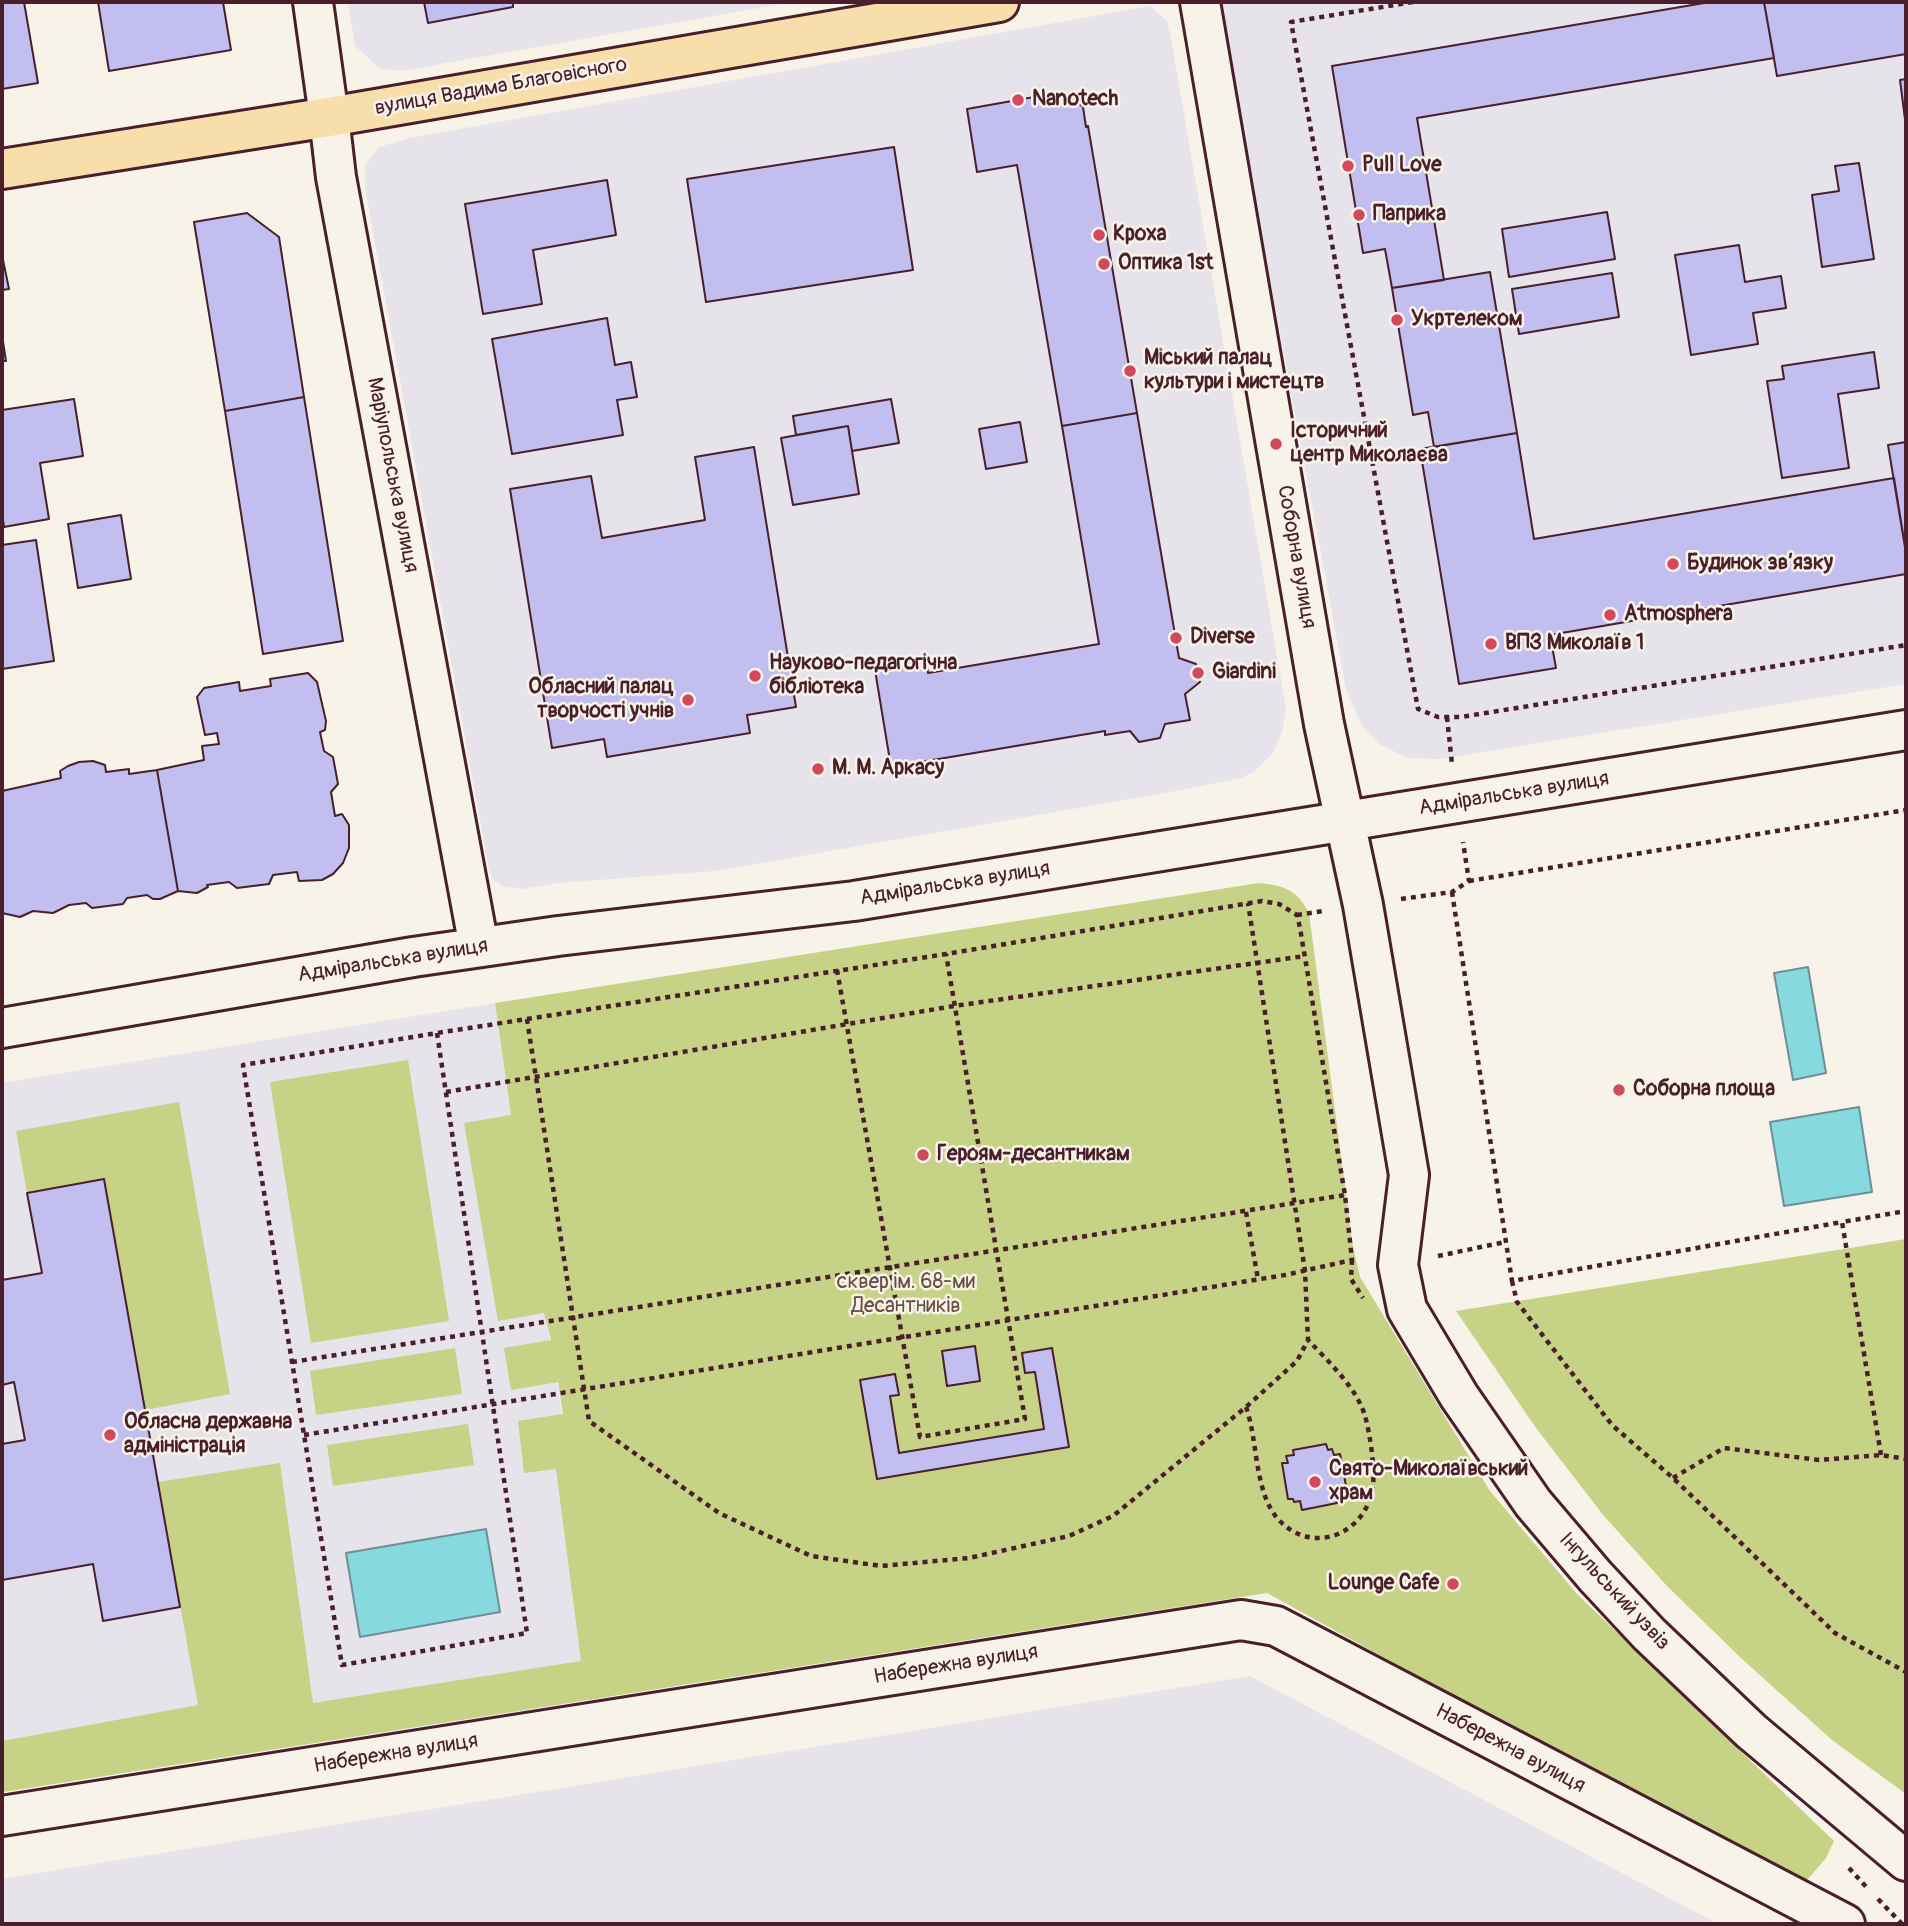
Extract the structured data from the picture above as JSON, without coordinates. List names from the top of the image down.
{
  "streets": {
    "main road": ["вулиця Вадима Благовісного"],
    "street": [
      "Маріупольська вулиця",
      "Соборна вулиця",
      "Адміральська вулиця",
      "Інгульський узвіз",
      "Набережна вулиця"
    ]
  },
  "crossings": [
    ["вулиця Вадима Благовісного", "Маріупольська вулиця"],
    ["Маріупольська вулиця", "Адміральська вулиця"],
    ["Соборна вулиця", "Адміральська вулиця"]
  ],
  "parks": ["сквер ім. 68-ми Десантників"],
  "places": [
    "Nanotech",
    "Pull Love",
    "Паприка",
    "Кроха",
    "Оптика 1st",
    "Укртелеком",
    "Міський палац культури і мистецтв",
    "Історичний центр Миколаєва",
    "Будинок зв’язку",
    "Atmosphera",
    "Diverse",
    "ВПЗ Миколаїв 1",
    "Giardini",
    "Науково-педагогічна бібліотека",
    "Обласний палац творчості учнів",
    "М. М. Аркасу",
    "Соборна площа",
    "Героям-десантникам",
    "Обласна державна адміністрація",
    "Свято-Миколаївський храм",
    "Lounge Cafe"
  ]
}
